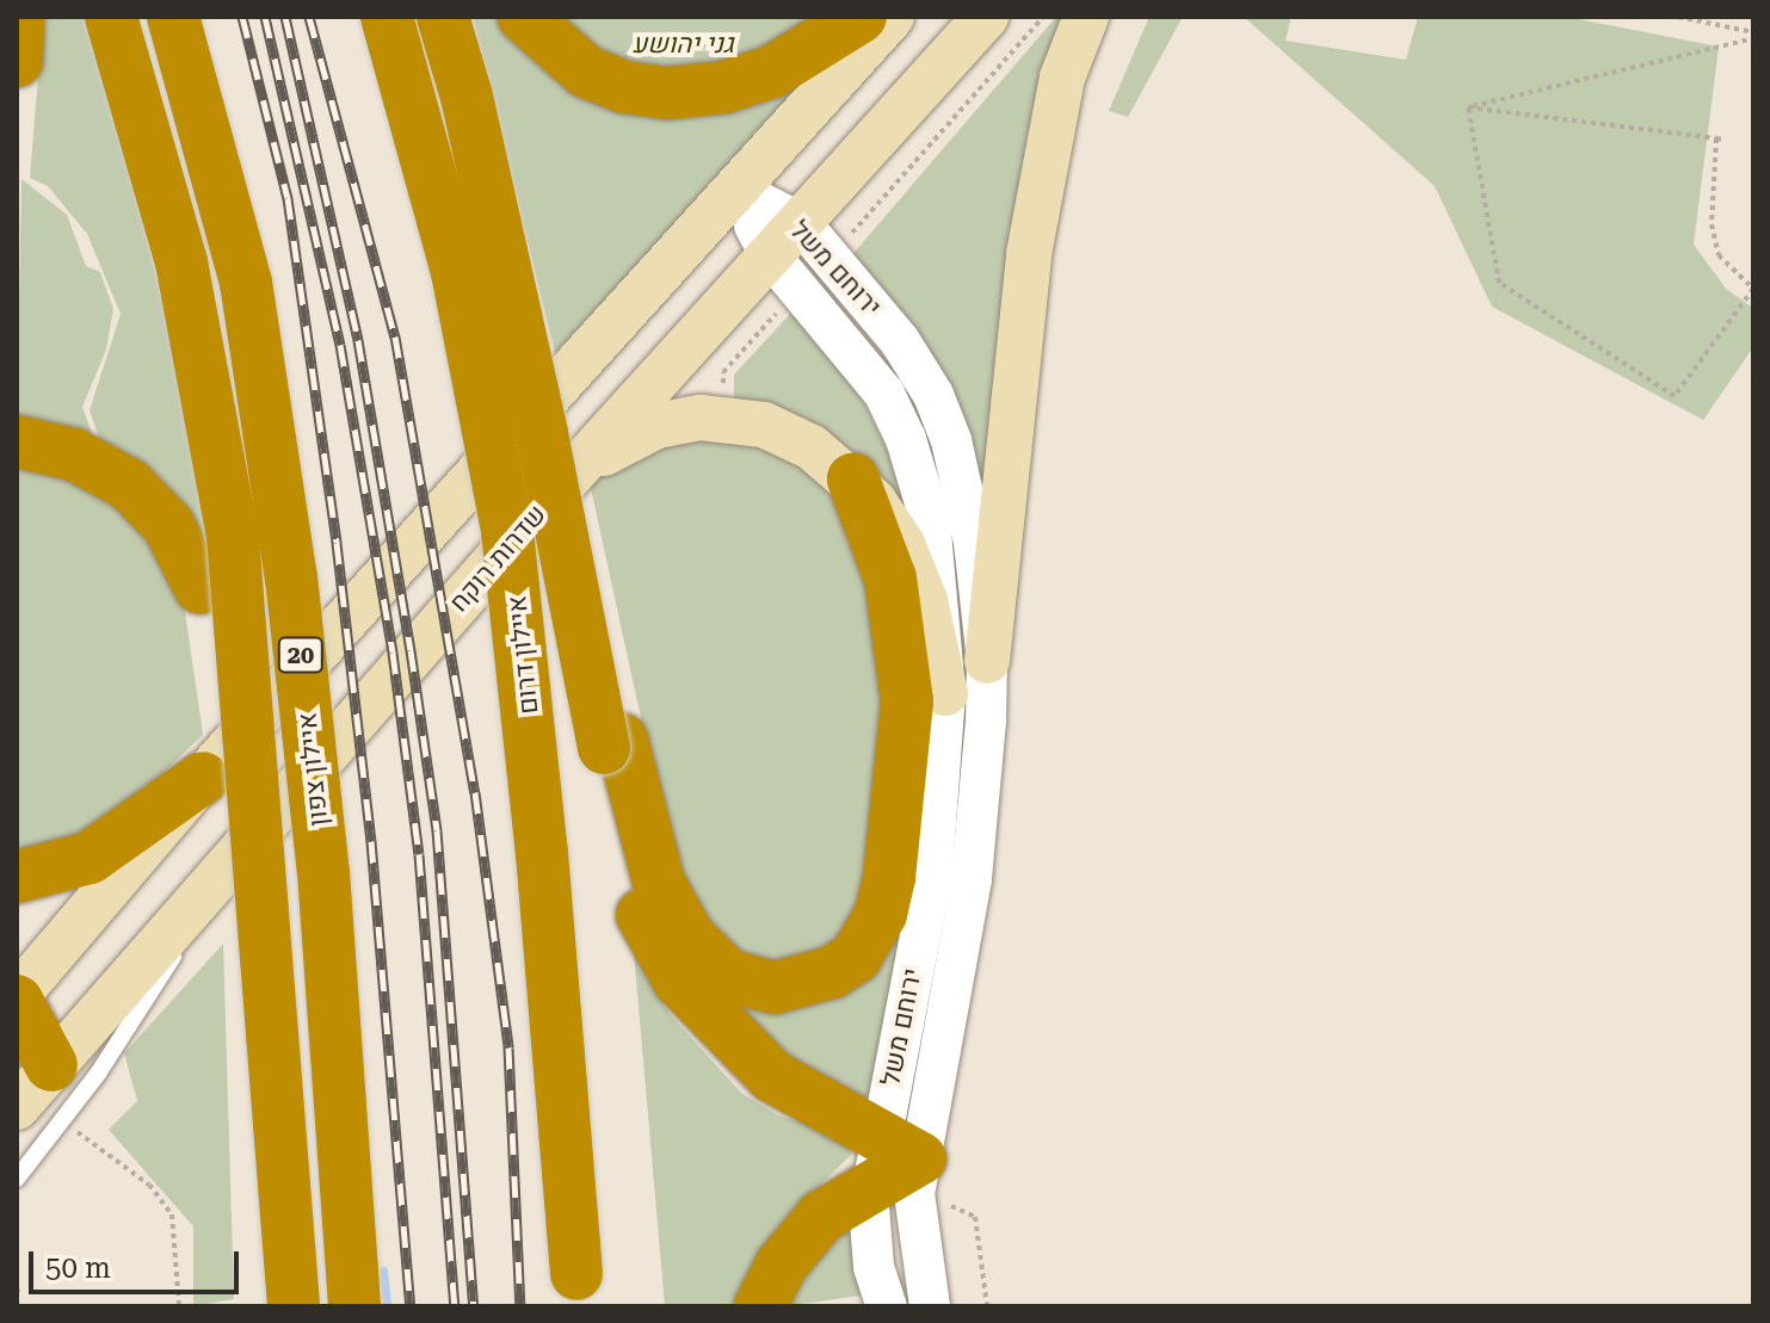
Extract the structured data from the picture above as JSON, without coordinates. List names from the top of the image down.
{
  "streets": {
    "highway": ["20", "איילון דרום", "איילון צפון"],
    "main road": ["שדרות רוקח"],
    "street": ["ירוחם משל"]
  },
  "crossings": [
    ["ירוחם משל", "שדרות רוקח"]
  ],
  "parks": ["גני יהושע"],
  "scale_bar": "50 m"
}
